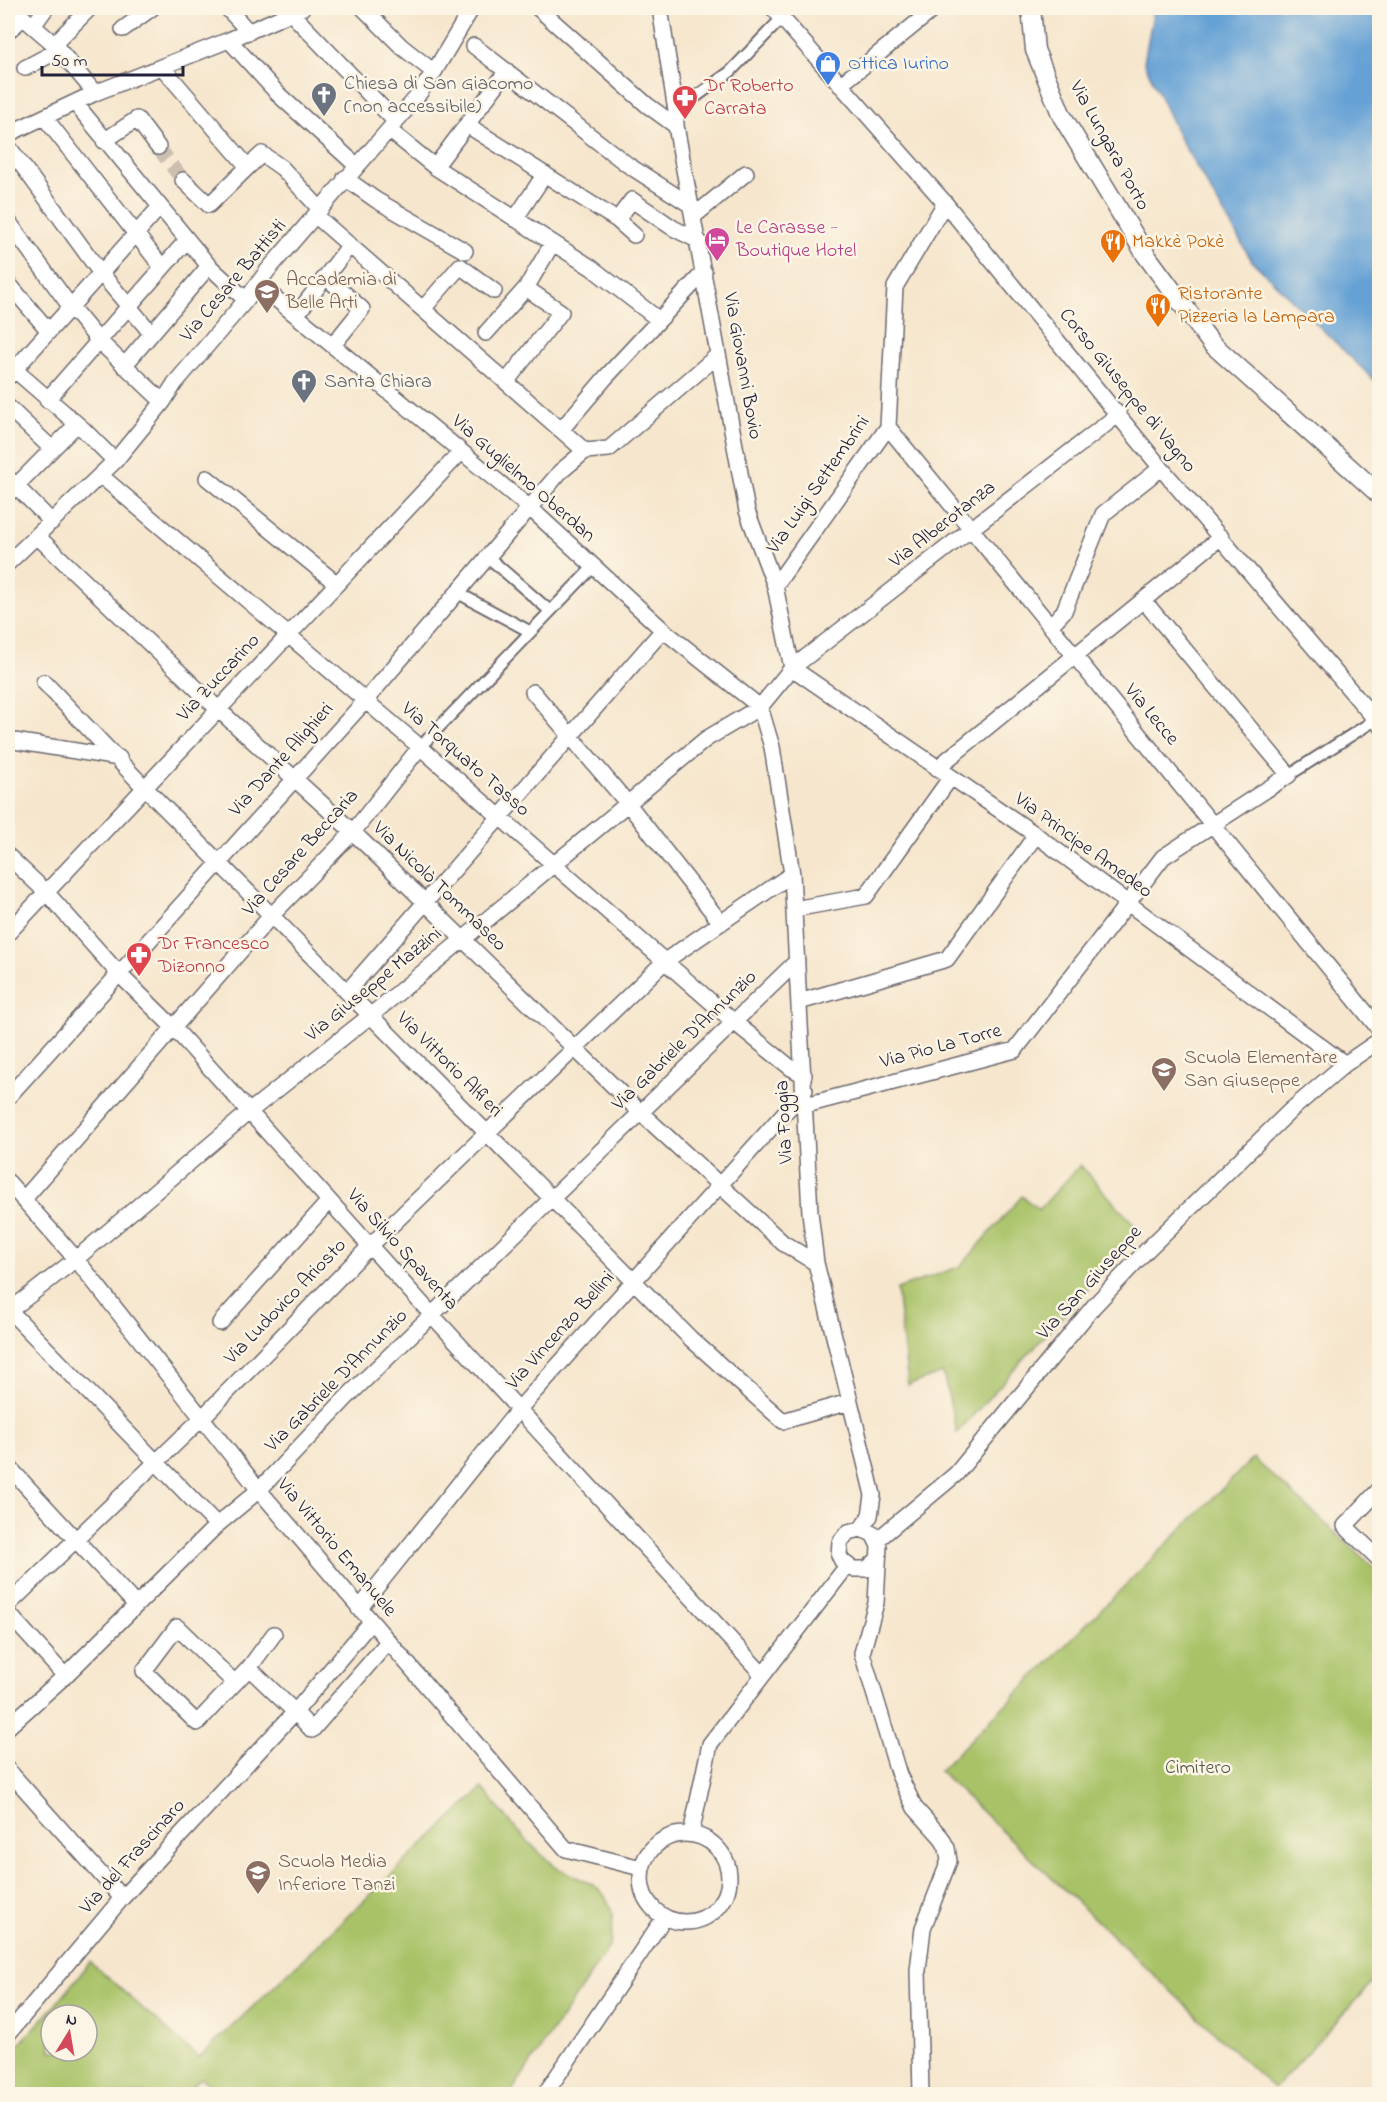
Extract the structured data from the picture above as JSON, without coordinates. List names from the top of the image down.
{
  "streets": {
    "street": [
      "Via Lungara Porto",
      "Via Cesare Battisti",
      "Via Giovanni Bovio",
      "Corso Giuseppe di Vagno",
      "Via Guglielmo Oberdan",
      "Via Luigi Settembrini",
      "Via Alberotanza",
      "Via Zuccarino",
      "Via Lecce",
      "Via Dante Alighieri",
      "Via Torquato Tasso",
      "Via Principe Amedeo",
      "Via Cesare Beccaria",
      "Via Nicolò Tommaseo",
      "Via Giuseppe Mazzini",
      "Via Gabriele D'Annunzio",
      "Via Pio La Torre",
      "Via Vittorio Alfieri",
      "Via Foggia",
      "Via Silvio Spaventa",
      "Via San Giuseppe",
      "Via Ludovico Ariosto",
      "Via Vincenzo Bellini",
      "Via Vittorio Emanuele",
      "Via del Frascinaro"
    ]
  },
  "crossings": [
    ["Via Cesare Battisti", "Via Guglielmo Oberdan"],
    ["Via Cesare Battisti", "Via Torquato Tasso"],
    ["Via Cesare Battisti", "Via Nicolò Tommaseo"],
    ["Via Giovanni Bovio", "Via Luigi Settembrini"],
    ["Via Giovanni Bovio", "Via Alberotanza"],
    ["Via Giovanni Bovio", "Via Principe Amedeo"],
    ["Via Giovanni Bovio", "Via Giuseppe Mazzini"],
    ["Corso Giuseppe di Vagno", "Via Luigi Settembrini"],
    ["Corso Giuseppe di Vagno", "Via Alberotanza"],
    ["Via Guglielmo Oberdan", "Via Zuccarino"],
    ["Via Guglielmo Oberdan", "Via Dante Alighieri"],
    ["Via Guglielmo Oberdan", "Via Cesare Beccaria"],
    ["Via Guglielmo Oberdan", "Via Giuseppe Mazzini"],
    ["Via Guglielmo Oberdan", "Via Foggia"],
    ["Via Luigi Settembrini", "Via Lecce"],
    ["Via Alberotanza", "Via Lecce"],
    ["Via Alberotanza", "Via Principe Amedeo"],
    ["Via Alberotanza", "Via Giuseppe Mazzini"],
    ["Via Zuccarino", "Via Torquato Tasso"],
    ["Via Zuccarino", "Via Nicolò Tommaseo"],
    ["Via Zuccarino", "Via Vittorio Alfieri"],
    ["Via Zuccarino", "Via Silvio Spaventa"],
    ["Via Lecce", "Via Pio La Torre"],
    ["Via Dante Alighieri", "Via Torquato Tasso"],
    ["Via Dante Alighieri", "Via Nicolò Tommaseo"],
    ["Via Dante Alighieri", "Via Vittorio Alfieri"],
    ["Via Dante Alighieri", "Via Silvio Spaventa"],
    ["Via Torquato Tasso", "Via Cesare Beccaria"],
    ["Via Torquato Tasso", "Via Giuseppe Mazzini"],
    ["Via Torquato Tasso", "Via Gabriele D'Annunzio"],
    ["Via Torquato Tasso", "Via Foggia"],
    ["Via Torquato Tasso", "Via Ludovico Ariosto"],
    ["Via Principe Amedeo", "Via Giuseppe Mazzini"],
    ["Via Principe Amedeo", "Via Pio La Torre"],
    ["Via Principe Amedeo", "Via San Giuseppe"],
    ["Via Cesare Beccaria", "Via Nicolò Tommaseo"],
    ["Via Cesare Beccaria", "Via Vittorio Alfieri"],
    ["Via Cesare Beccaria", "Via Silvio Spaventa"],
    ["Via Cesare Beccaria", "Via Vittorio Emanuele"],
    ["Via Nicolò Tommaseo", "Via Giuseppe Mazzini"],
    ["Via Nicolò Tommaseo", "Via Gabriele D'Annunzio"],
    ["Via Nicolò Tommaseo", "Via Foggia"],
    ["Via Nicolò Tommaseo", "Via Ludovico Ariosto"],
    ["Via Nicolò Tommaseo", "Via Vincenzo Bellini"],
    ["Via Giuseppe Mazzini", "Via Vittorio Alfieri"],
    ["Via Giuseppe Mazzini", "Via Foggia"],
    ["Via Giuseppe Mazzini", "Via Silvio Spaventa"],
    ["Via Giuseppe Mazzini", "Via Vittorio Emanuele"],
    ["Via Gabriele D'Annunzio", "Via Vittorio Alfieri"],
    ["Via Gabriele D'Annunzio", "Via Foggia"],
    ["Via Gabriele D'Annunzio", "Via Silvio Spaventa"],
    ["Via Gabriele D'Annunzio", "Via Vittorio Emanuele"],
    ["Via Pio La Torre", "Via Foggia"],
    ["Via Pio La Torre", "Via Vincenzo Bellini"],
    ["Via Vittorio Alfieri", "Via Foggia"],
    ["Via Vittorio Alfieri", "Via Ludovico Ariosto"],
    ["Via Vittorio Alfieri", "Via Vincenzo Bellini"],
    ["Via Foggia", "Via San Giuseppe"],
    ["Via Foggia", "Via Ludovico Ariosto"],
    ["Via Foggia", "Via Vincenzo Bellini"],
    ["Via Silvio Spaventa", "Via Ludovico Ariosto"],
    ["Via Silvio Spaventa", "Via Vincenzo Bellini"],
    ["Via Ludovico Ariosto", "Via Vittorio Emanuele"],
    ["Via Vincenzo Bellini", "Via Vittorio Emanuele"],
    ["Via Vittorio Emanuele", "Via del Frascinaro"]
  ],
  "parks": ["Cimitero"],
  "places": {
    "shop": ["Ottica Iurino"],
    "church": ["Chiesa di San Giacomo (non accessibile)", "Santa Chiara"],
    "pharmacy": ["Dr Roberto Carrata", "Dr Francesco Dizonno"],
    "hotel": ["Le Carasse - Boutique Hotel"],
    "restaurant": ["Makkè Pokè", "Ristorante Pizzeria la Lampara"],
    "school or university": ["Accademia di Belle Arti", "Scuola Elementare San Giuseppe", "Scuola Media Inferiore Tanzi"]
  },
  "scale_bar": "50 m",
  "north": "top"
}
